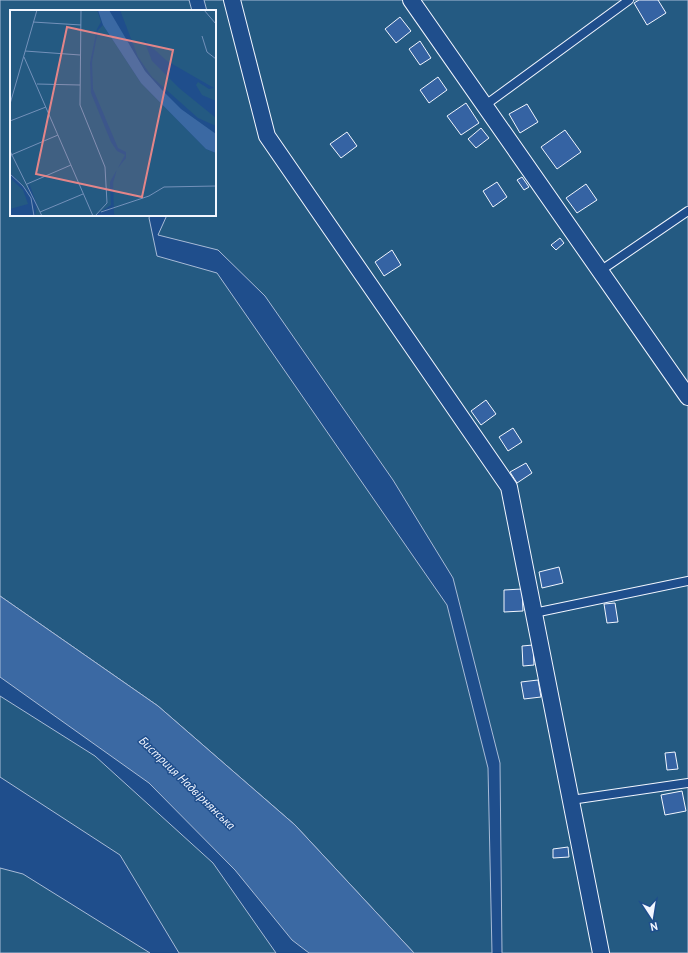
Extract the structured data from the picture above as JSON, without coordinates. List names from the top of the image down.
{
  "water": ["Бистриця Надвірнянська"],
  "north": "bottom"
}
